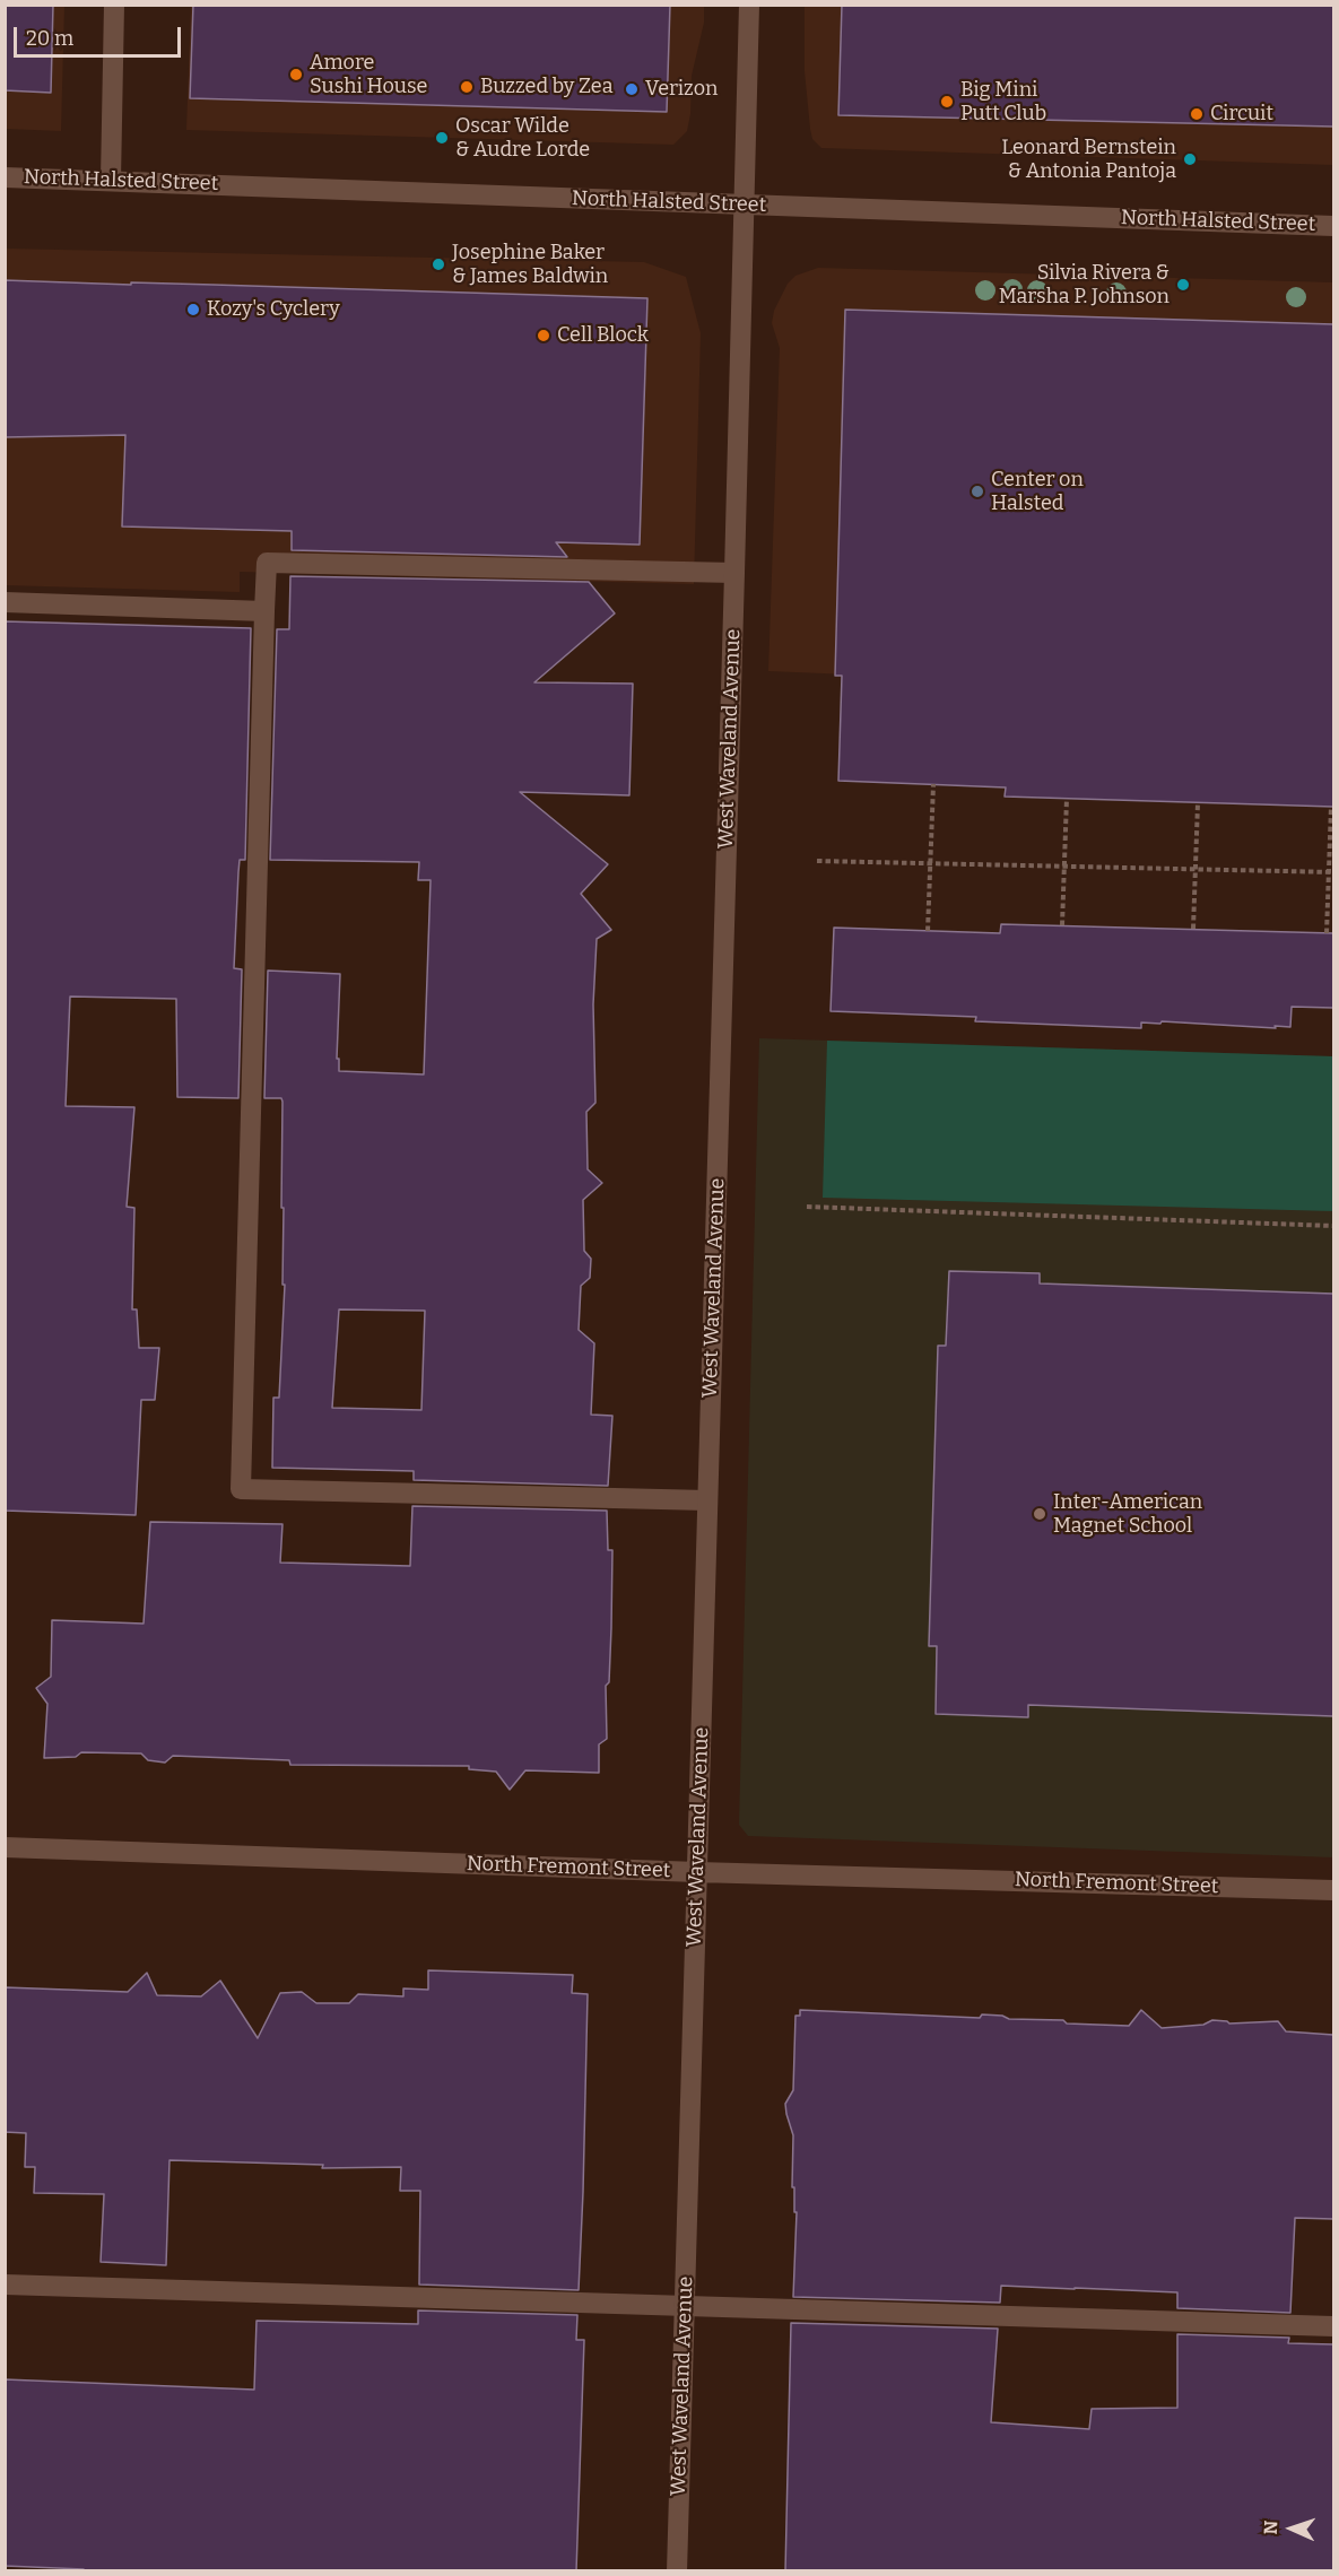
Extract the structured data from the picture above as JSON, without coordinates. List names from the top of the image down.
{
  "streets": {
    "street": ["North Halsted Street", "West Waveland Avenue", "North Fremont Street"]
  },
  "crossings": [
    ["North Halsted Street", "West Waveland Avenue"],
    ["West Waveland Avenue", "North Fremont Street"]
  ],
  "places": [
    "Amore Sushi House",
    "Buzzed by Zea",
    "Verizon",
    "Big Mini Putt Club",
    "Circuit",
    "Oscar Wilde & Audre Lorde",
    "Leonard Bernstein & Antonia Pantoja",
    "Josephine Baker & James Baldwin",
    "Silvia Rivera & Marsha P. Johnson",
    "Kozy's Cyclery",
    "Cell Block",
    "Center on Halsted",
    "Inter-American Magnet School"
  ],
  "scale_bar": "20 m",
  "north": "left"
}
